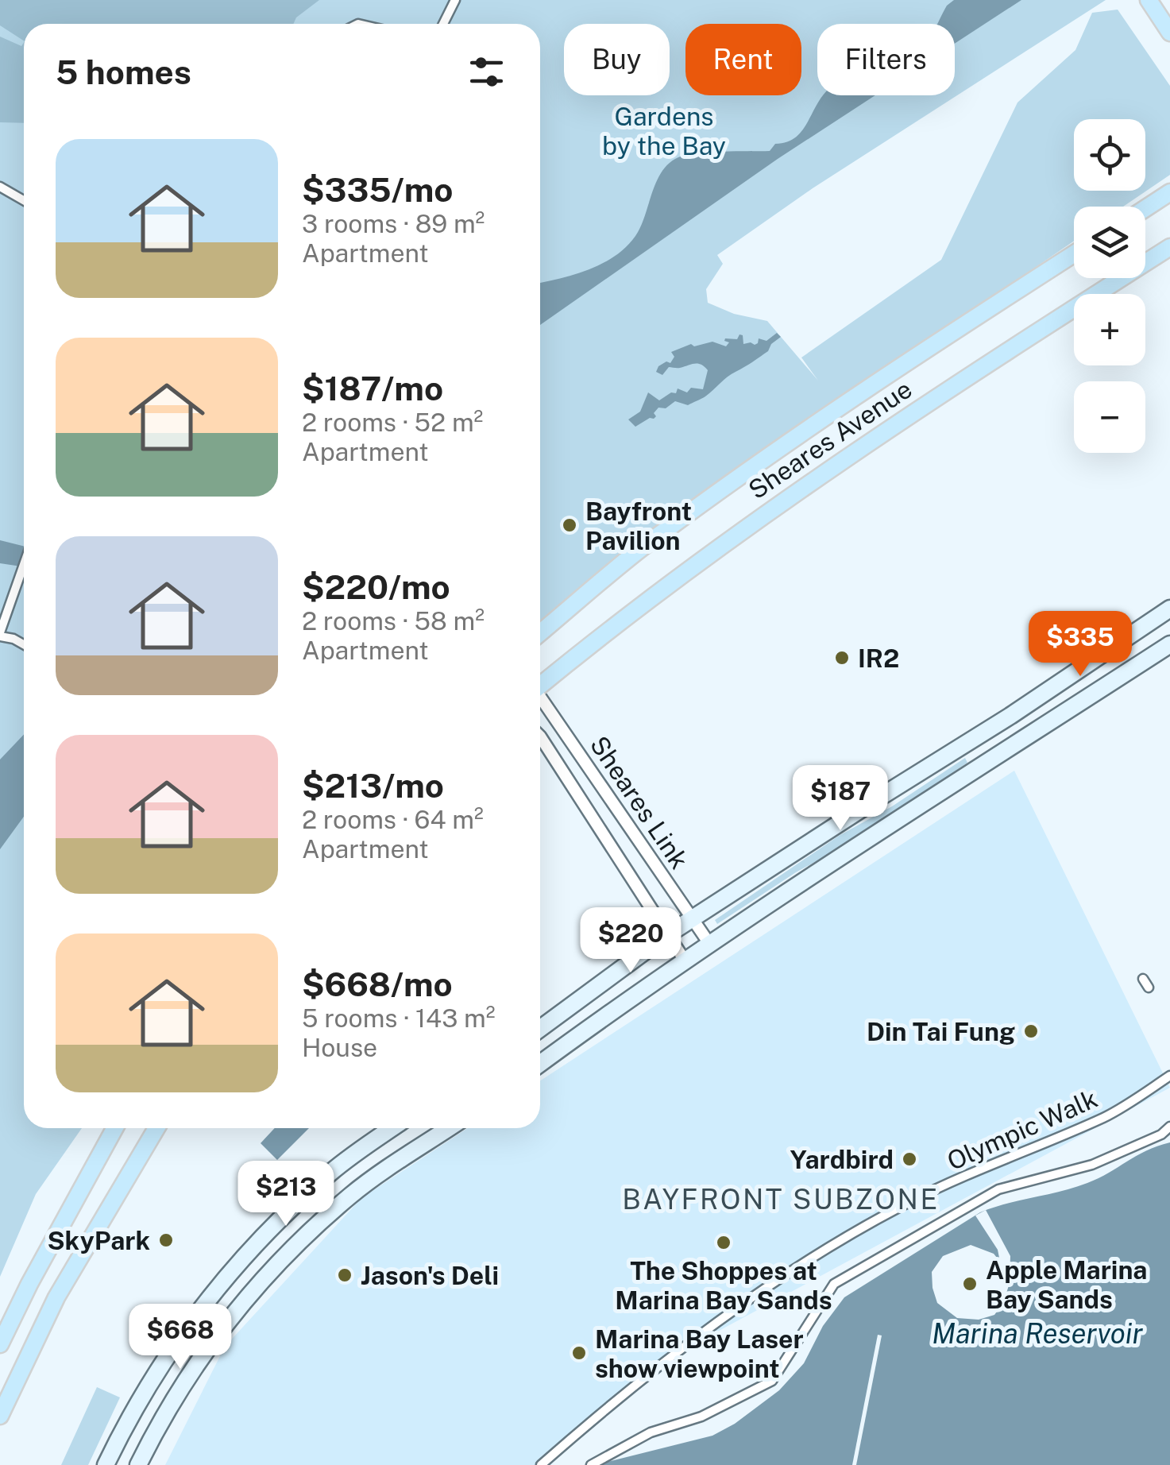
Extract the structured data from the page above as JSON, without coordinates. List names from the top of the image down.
{
  "streets": {
    "main road": ["Sheares Avenue"],
    "street": ["Sheares Link", "Olympic Walk"]
  },
  "districts": ["BAYFRONT SUBZONE"],
  "water": ["Marina Reservoir"],
  "parks": ["Gardens by the Bay"],
  "places": [
    "Bayfront Pavilion",
    "IR2",
    "Din Tai Fung",
    "Yardbird",
    "SkyPark",
    "The Shoppes at Marina Bay Sands",
    "Jason's Deli",
    "Apple Marina Bay Sands",
    "Marina Bay Laser show viewpoint"
  ],
  "page": {
    "chip": ["Buy", "Rent", "Filters"],
    "heading": "5 homes",
    "map_buttons": ["+", "−"],
    "list": [
      {
        "name": "$335/mo",
        "note": "3 rooms · 89 m² · Apartment"
      },
      {
        "name": "$187/mo",
        "note": "2 rooms · 52 m² · Apartment"
      },
      {
        "name": "$220/mo",
        "note": "2 rooms · 58 m² · Apartment"
      },
      {
        "name": "$213/mo",
        "note": "2 rooms · 64 m² · Apartment"
      },
      {
        "name": "$668/mo",
        "note": "5 rooms · 143 m² · House"
      }
    ],
    "price": [
      "$335",
      "$187",
      "$220",
      "$213",
      "$668"
    ]
  }
}
